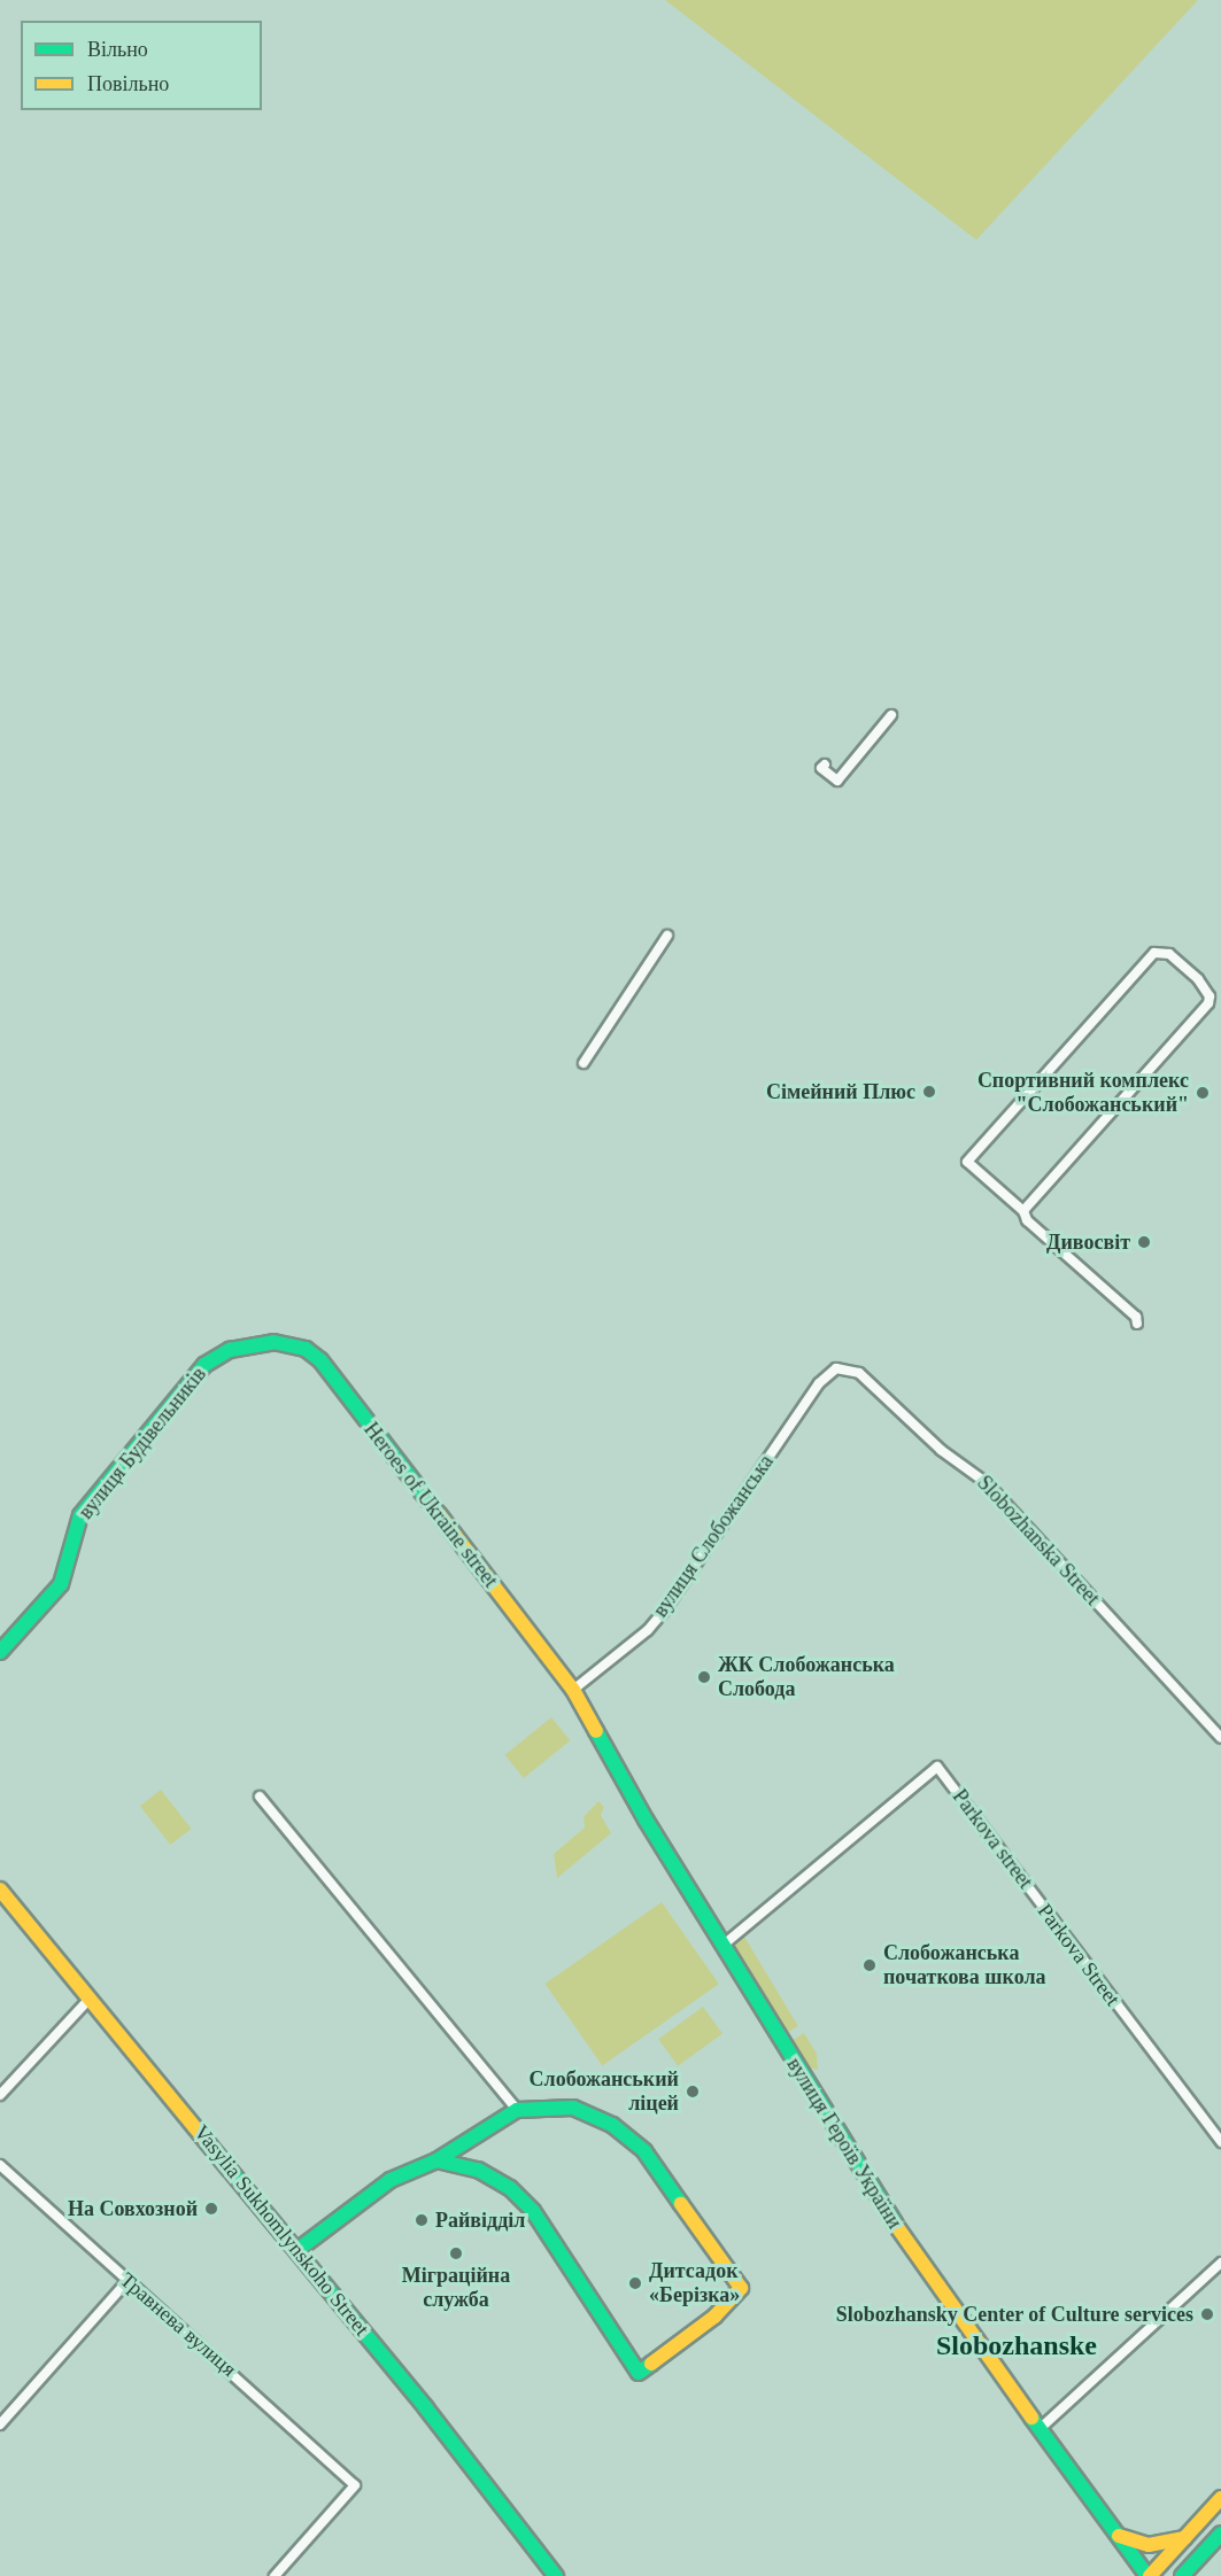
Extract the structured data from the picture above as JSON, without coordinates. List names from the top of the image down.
{
  "streets": {
    "street": [
      "вулиця Будівельників",
      "Heroes of Ukraine street",
      "вулиця Слобожанська",
      "Slobozhanska Street",
      "Parkova street",
      "вулиця Героїв України",
      "Vasylia Sukhomlynskoho Street",
      "Травнева вулиця"
    ]
  },
  "crossings": [
    ["вулиця Будівельників", "Heroes of Ukraine street"],
    ["Heroes of Ukraine street", "вулиця Слобожанська"],
    ["Heroes of Ukraine street", "вулиця Героїв України"],
    ["вулиця Слобожанська", "Slobozhanska Street"],
    ["вулиця Слобожанська", "вулиця Героїв України"],
    ["Parkova street", "вулиця Героїв України"]
  ],
  "districts": ["Slobozhanske"],
  "places": [
    "Сімейний Плюс",
    "Спортивний комплекс \"Слобожанський\"",
    "Дивосвіт",
    "ЖК Слобожанська Слобода",
    "Cлобожанська початкова школа",
    "Слобожанський ліцей",
    "На Совхозной",
    "Райвідділ",
    "Міграційна служба",
    "Дитсадок «Берізка»",
    "Slobozhansky Center of Culture services"
  ],
  "legend": ["Вільно", "Повільно"]
}
